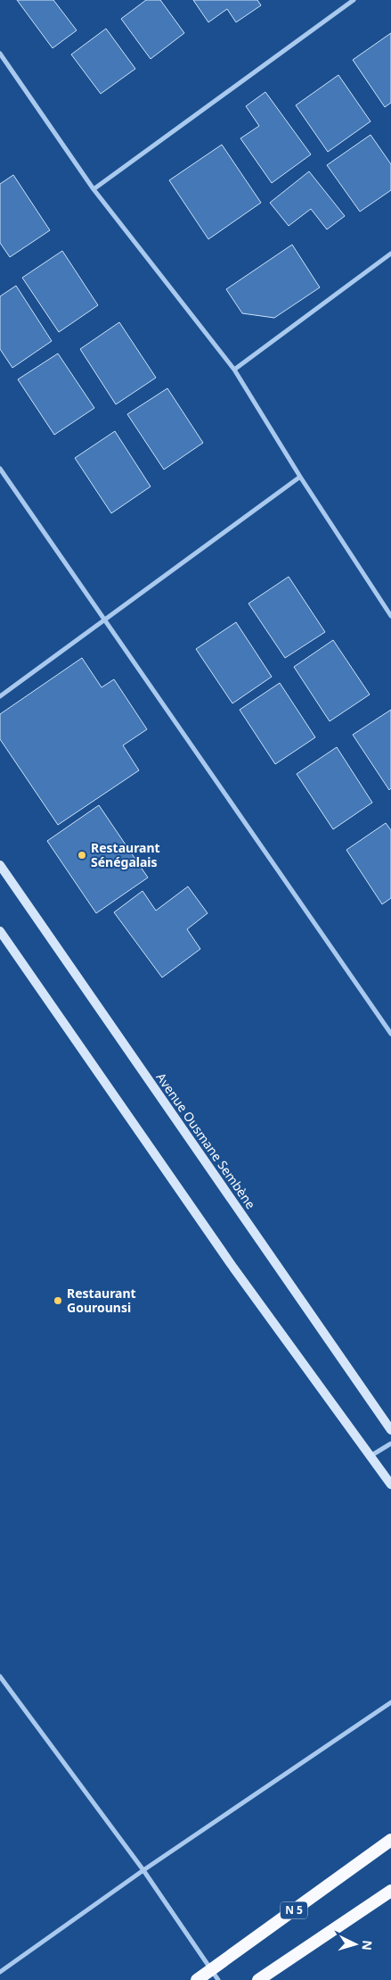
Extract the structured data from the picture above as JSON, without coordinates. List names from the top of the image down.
{
  "streets": {
    "highway": ["N 5"],
    "main road": ["Avenue Ousmane Sembène"]
  },
  "places": ["Restaurant Sénégalais", "Restaurant Gourounsi"],
  "north": "right"
}
